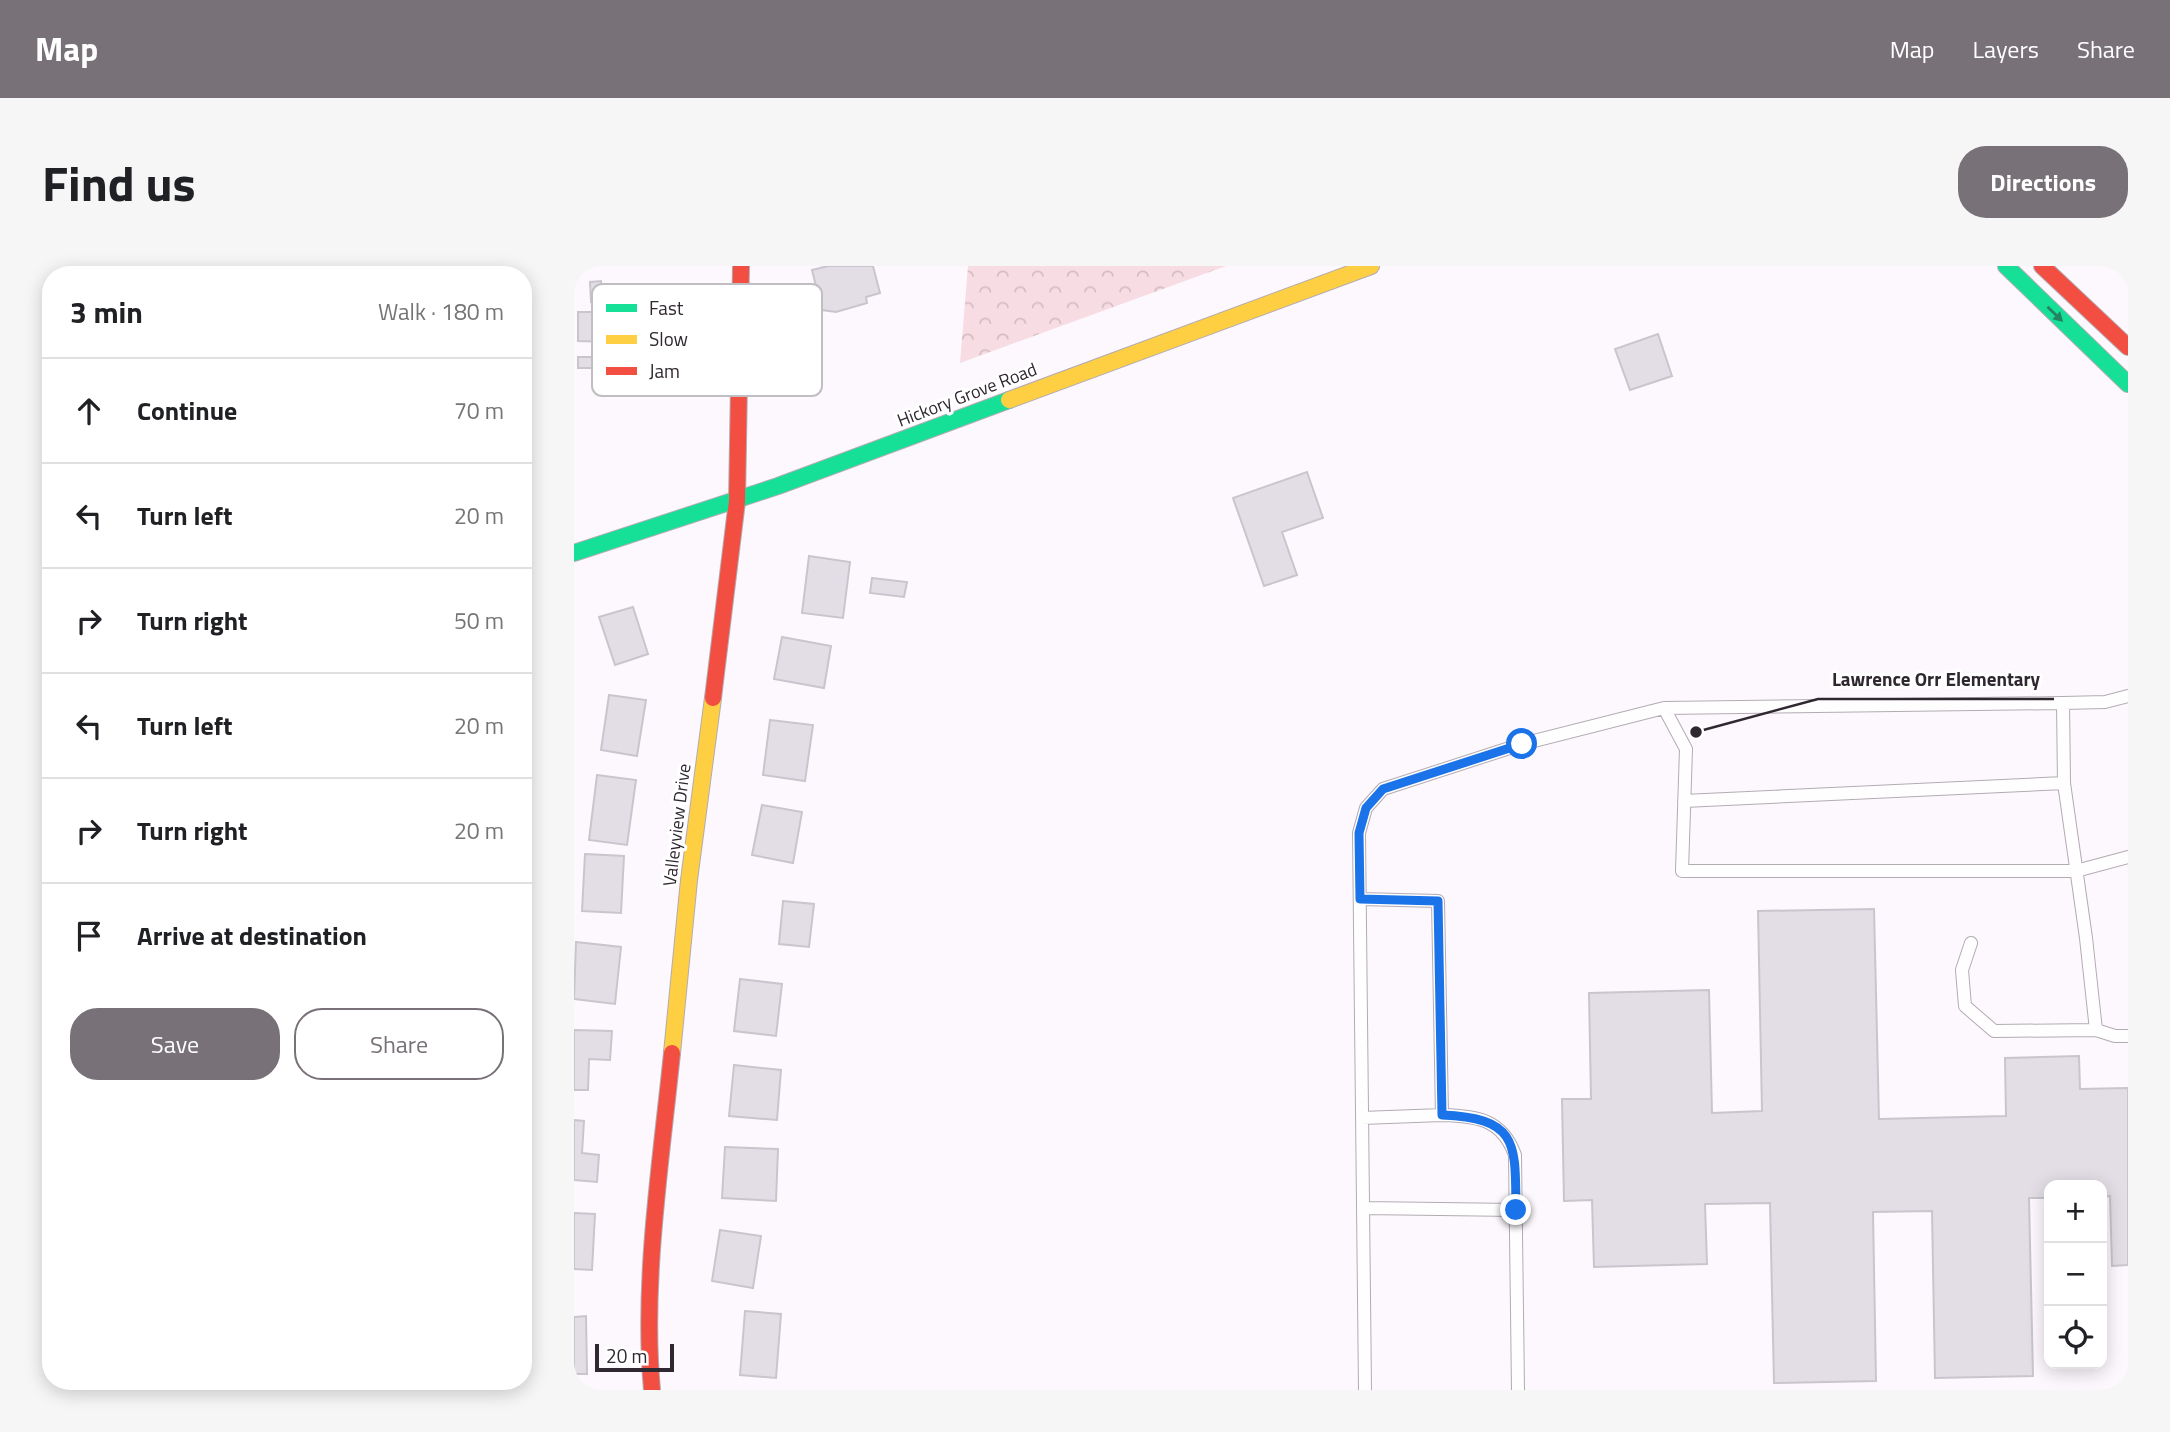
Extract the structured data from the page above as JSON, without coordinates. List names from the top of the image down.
{
  "streets": {
    "street": ["Hickory Grove Road", "Valleyview Drive"]
  },
  "crossings": [
    ["Hickory Grove Road", "Valleyview Drive"]
  ],
  "places": ["Lawrence Orr Elementary"],
  "legend": ["Fast", "Slow", "Jam"],
  "scale_bar": "20 m",
  "page": {
    "header": "Map",
    "nav": ["Map", "Layers", "Share"],
    "title": "Find us",
    "buttons": [
      "Directions",
      ["Save", "Share"]
    ],
    "heading": ["3 min", "Walk · 180 m"],
    "list": [
      ["Continue", "70 m"],
      ["Turn left", "20 m"],
      ["Turn right", "50 m"],
      ["Turn left", "20 m"],
      ["Turn right", "20 m"],
      "Arrive at destination"
    ],
    "map_buttons": ["+", "−"],
    "scale": "20 m"
  }
}
